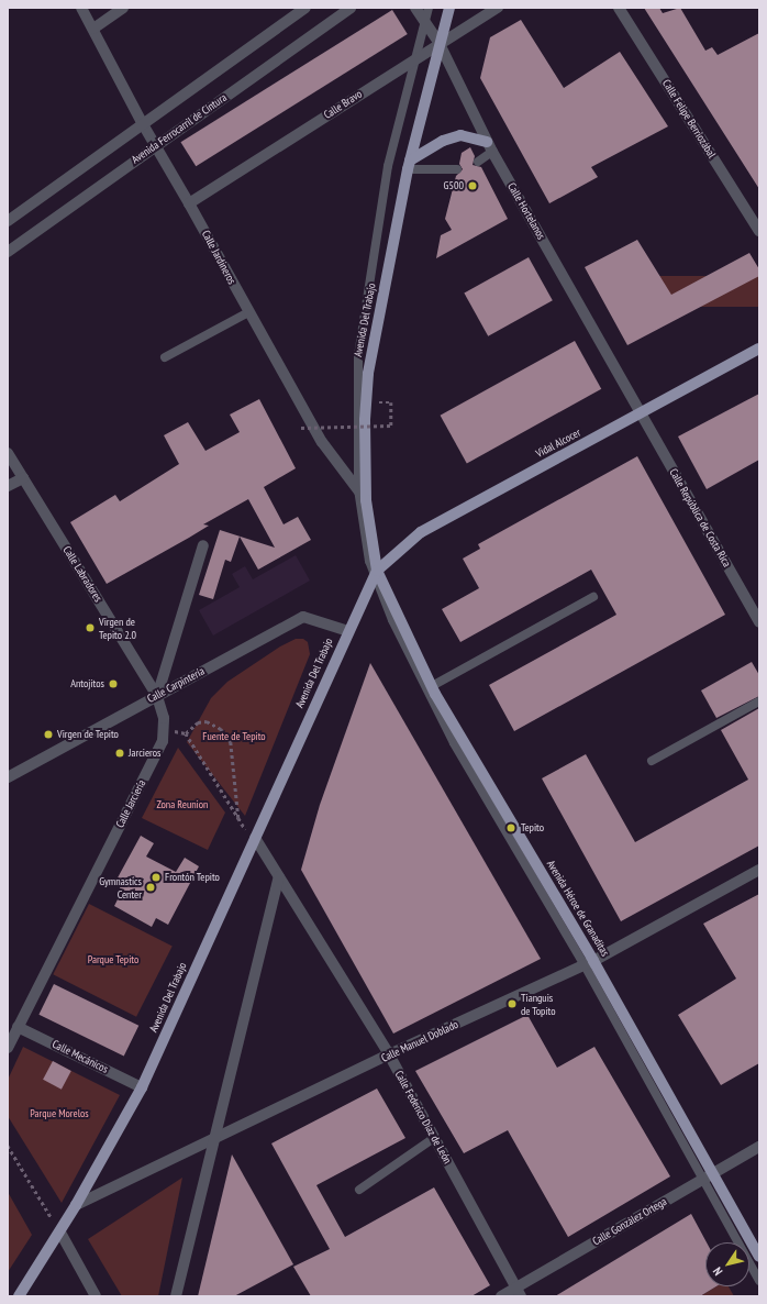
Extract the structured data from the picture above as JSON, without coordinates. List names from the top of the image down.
{
  "streets": {
    "main road": ["Avenida Del Trabajo", "Vidal Alcocer", "Avenida Héroe de Granaditas"],
    "street": [
      "Calle Bravo",
      "Calle Felipe Berriozábal",
      "Avenida Ferrocarril de Cintura",
      "Calle Hortelanos",
      "Calle Jardineros",
      "Calle República de Costa Rica",
      "Calle Labradores",
      "Calle Carpintería",
      "Calle Jarciería",
      "Calle Manuel Doblado",
      "Calle Mecánicos",
      "Calle Federico Díaz de León",
      "Calle González Ortega"
    ]
  },
  "crossings": [
    ["Calle Bravo", "Calle Hortelanos"],
    ["Calle Bravo", "Calle Jardineros"],
    ["Calle Bravo", "Avenida Del Trabajo"],
    ["Avenida Ferrocarril de Cintura", "Calle Jardineros"],
    ["Calle Hortelanos", "Avenida Del Trabajo"],
    ["Calle Hortelanos", "Vidal Alcocer"],
    ["Calle Hortelanos", "Calle República de Costa Rica"],
    ["Calle Jardineros", "Avenida Del Trabajo"],
    ["Avenida Del Trabajo", "Vidal Alcocer"],
    ["Avenida Del Trabajo", "Calle Carpintería"],
    ["Avenida Del Trabajo", "Avenida Héroe de Granaditas"],
    ["Avenida Del Trabajo", "Calle Manuel Doblado"],
    ["Avenida Del Trabajo", "Calle Mecánicos"],
    ["Avenida Del Trabajo", "Calle Federico Díaz de León"],
    ["Vidal Alcocer", "Calle República de Costa Rica"],
    ["Vidal Alcocer", "Avenida Héroe de Granaditas"],
    ["Calle Labradores", "Calle Carpintería"],
    ["Calle Labradores", "Calle Jarciería"],
    ["Calle Carpintería", "Calle Jarciería"],
    ["Calle Jarciería", "Calle Mecánicos"],
    ["Avenida Héroe de Granaditas", "Calle Manuel Doblado"],
    ["Avenida Héroe de Granaditas", "Calle González Ortega"],
    ["Calle Manuel Doblado", "Calle Federico Díaz de León"],
    ["Calle Federico Díaz de León", "Calle González Ortega"]
  ],
  "parks": [
    "Fuente de Tepito",
    "Zona Reunion",
    "Parque Tepito",
    "Parque Morelos"
  ],
  "places": [
    "G500",
    "Virgen de Tepito 2.0",
    "Antojitos",
    "Virgen de Tepito",
    "Jarcieros",
    "Tepito",
    "Frontón Tepito",
    "Gymnastics Center",
    "Tianguis de Topito"
  ],
  "north": "bottom left"
}
